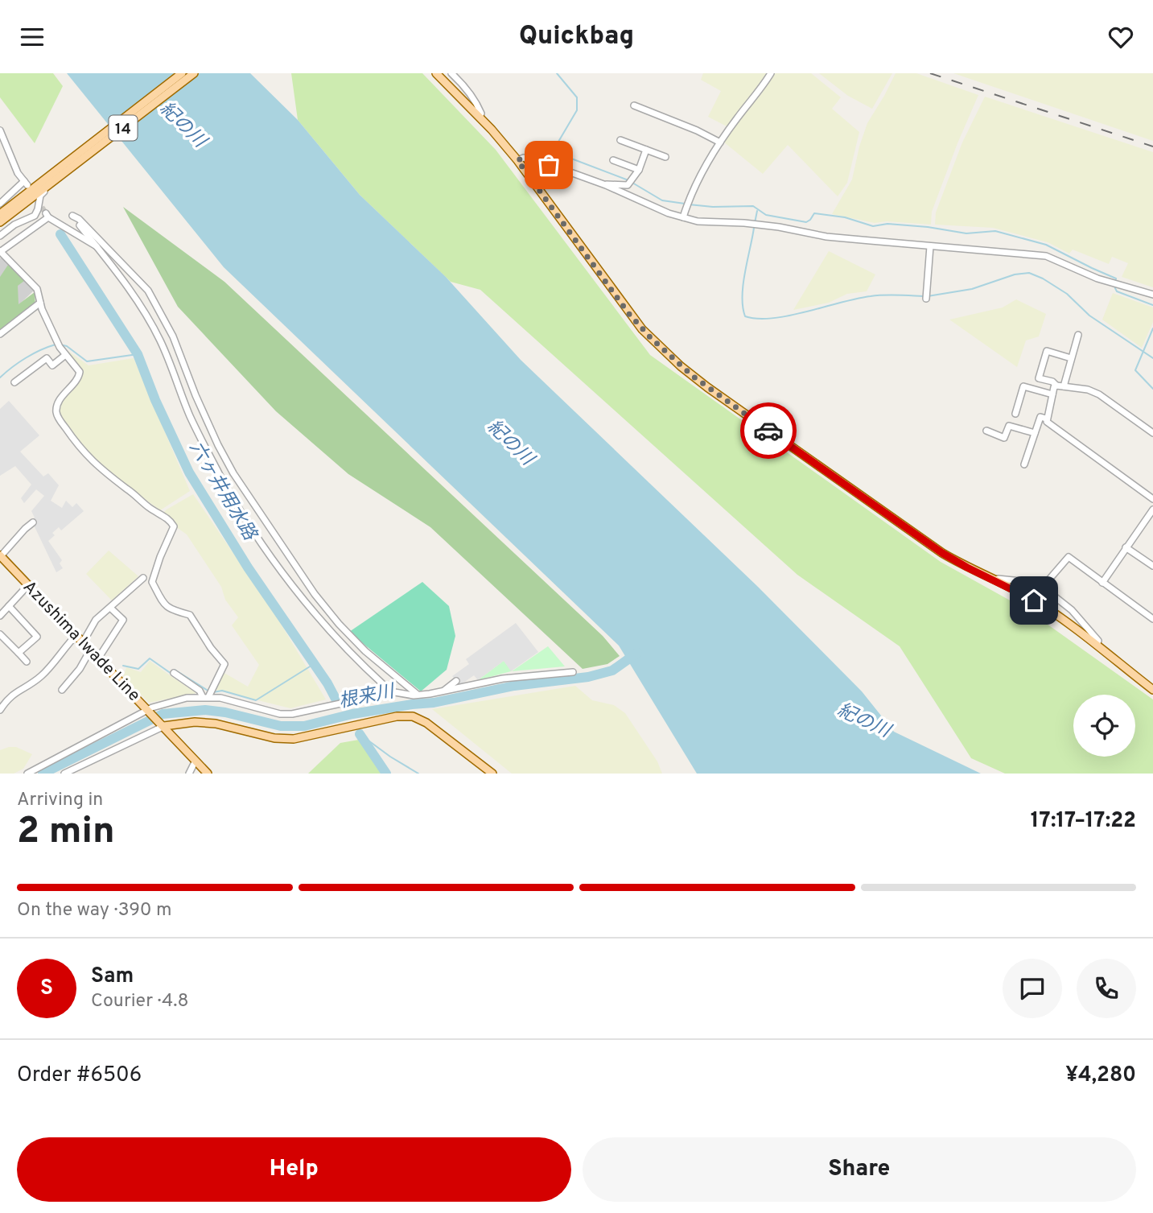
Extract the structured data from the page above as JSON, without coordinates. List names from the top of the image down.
{
  "streets": {
    "main road": ["14", "Azushima Iwade Line"]
  },
  "water": ["紀の川", "六ヶ井用水路", "根来川"],
  "page": {
    "header": "Quickbag",
    "heading": ["2 min", "Arriving in", "17:17–17:22"],
    "panel": [
      "Sam",
      "Courier · 4.8",
      "Order #6506",
      "¥4,280"
    ],
    "bar": "On the way · 390 m",
    "round": "S",
    "buttons": ["Help", "Share"]
  }
}
